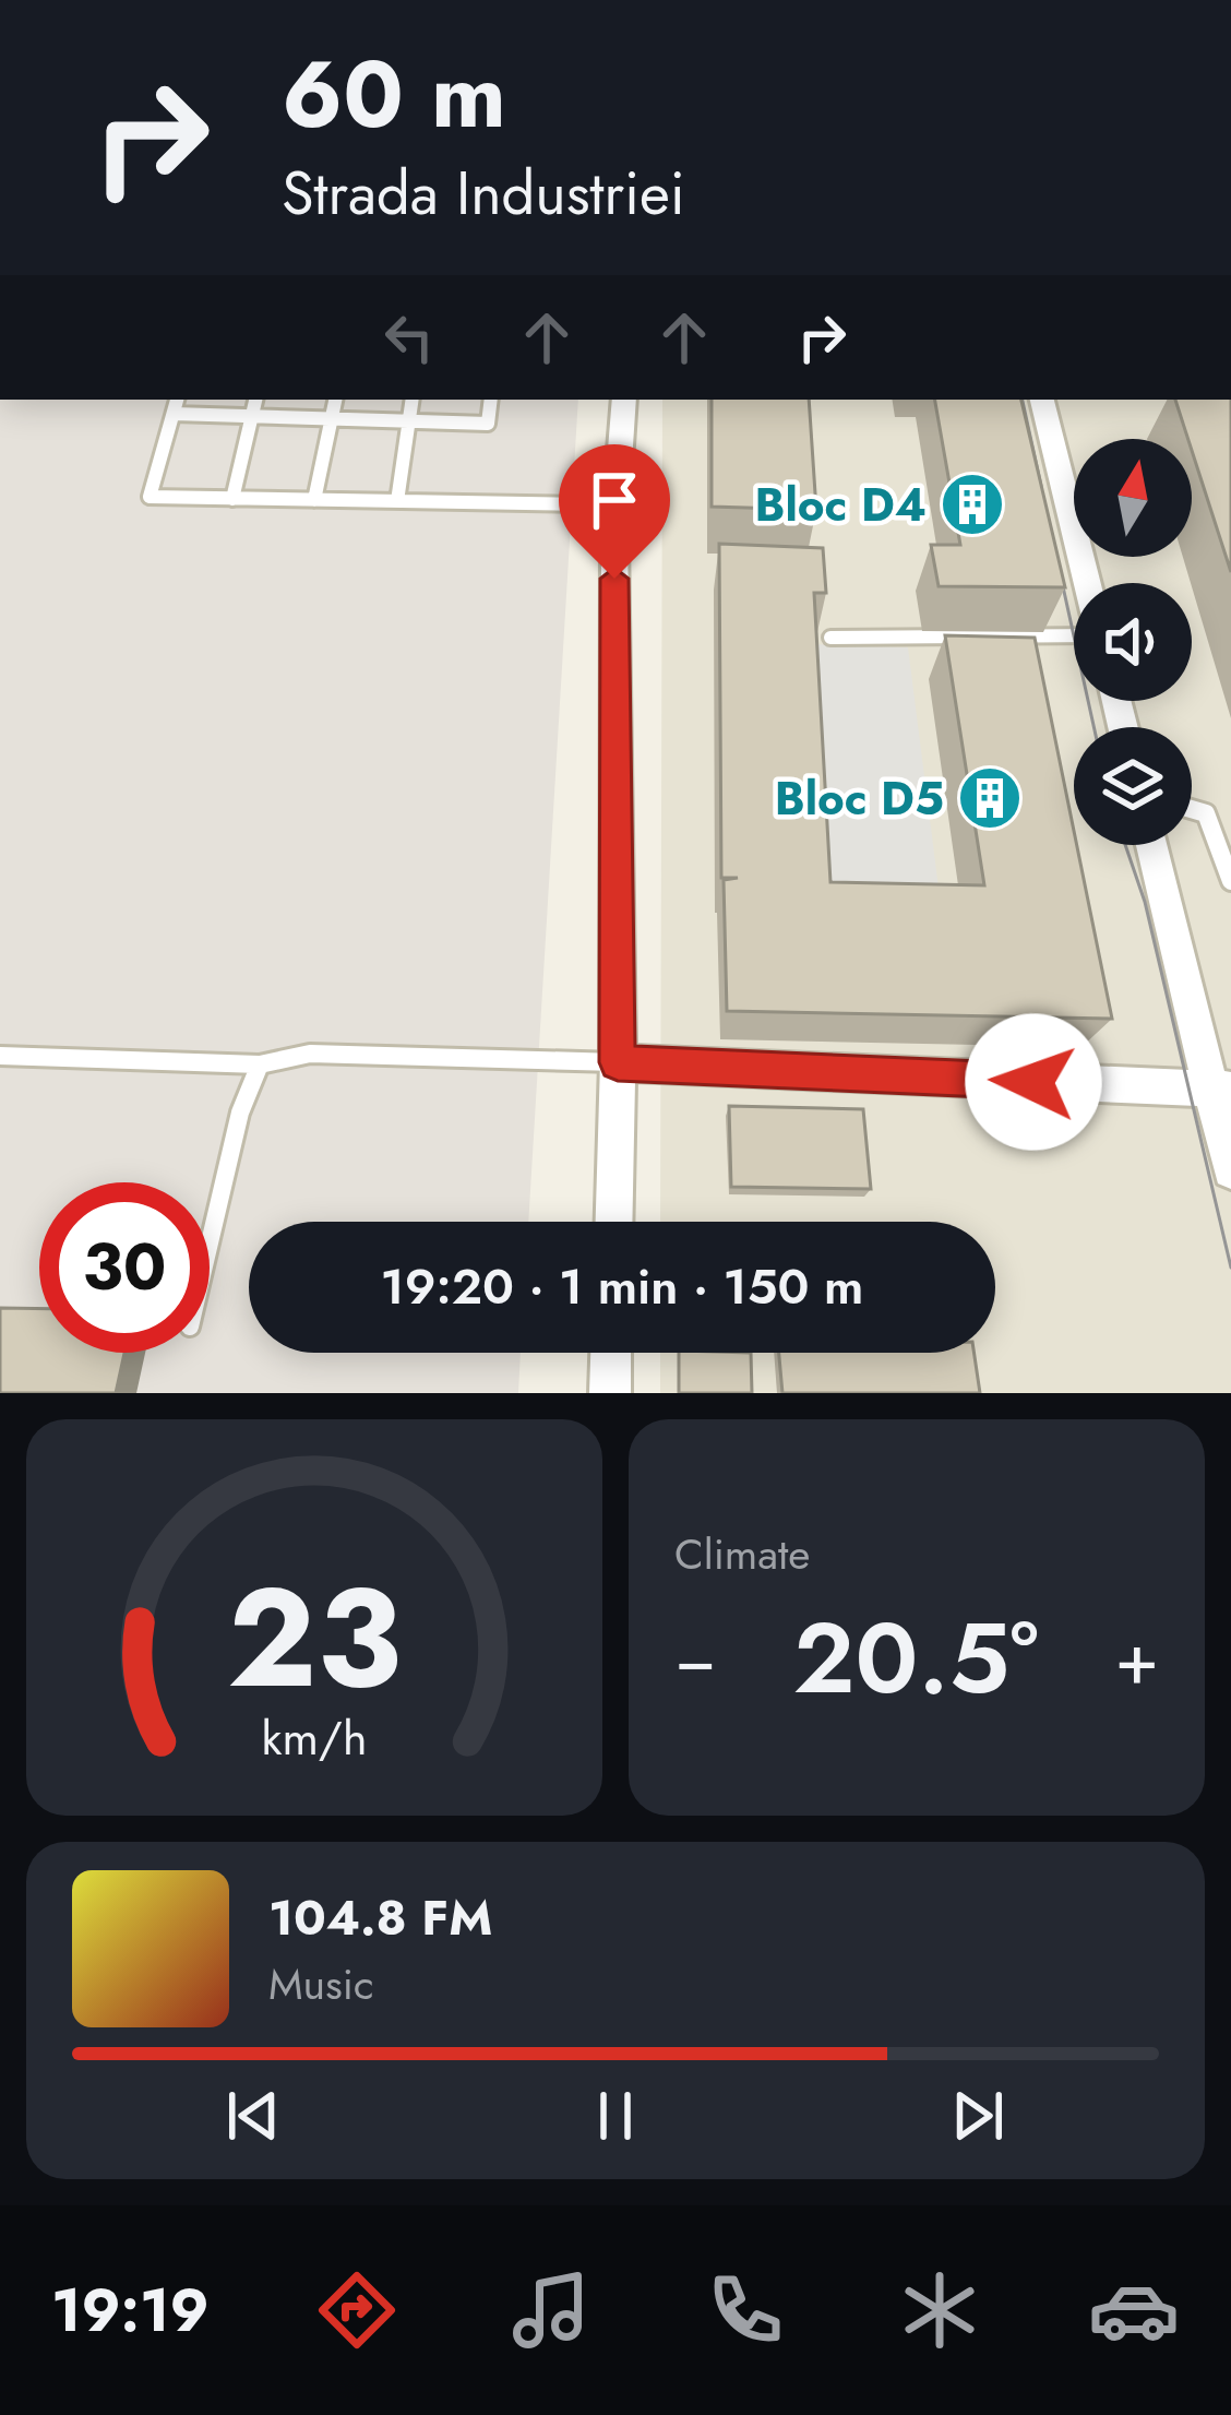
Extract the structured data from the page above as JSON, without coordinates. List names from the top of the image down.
{
  "places": {
    "building": ["Bloc D4", "Bloc D5"]
  },
  "north": "top",
  "page": {
    "turn": ["60 m", "Strada Industriei"],
    "limit": "30",
    "trip": "19:20 · 1 min · 150 m",
    "tile": "Climate",
    "heat": ["−", "20.5°", "+"],
    "song": ["104.8 FM", "Music"],
    "tabs": "19:19",
    "gauge": ["23", "km/h"]
  }
}
